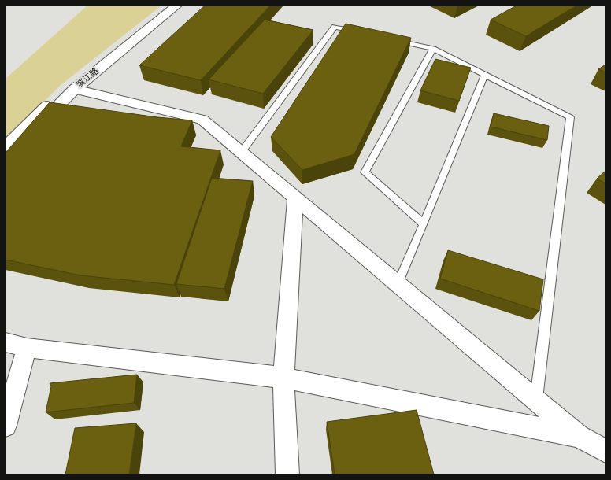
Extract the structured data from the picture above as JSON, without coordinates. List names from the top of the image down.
{
  "streets": {
    "street": ["滨江路"]
  }
}
